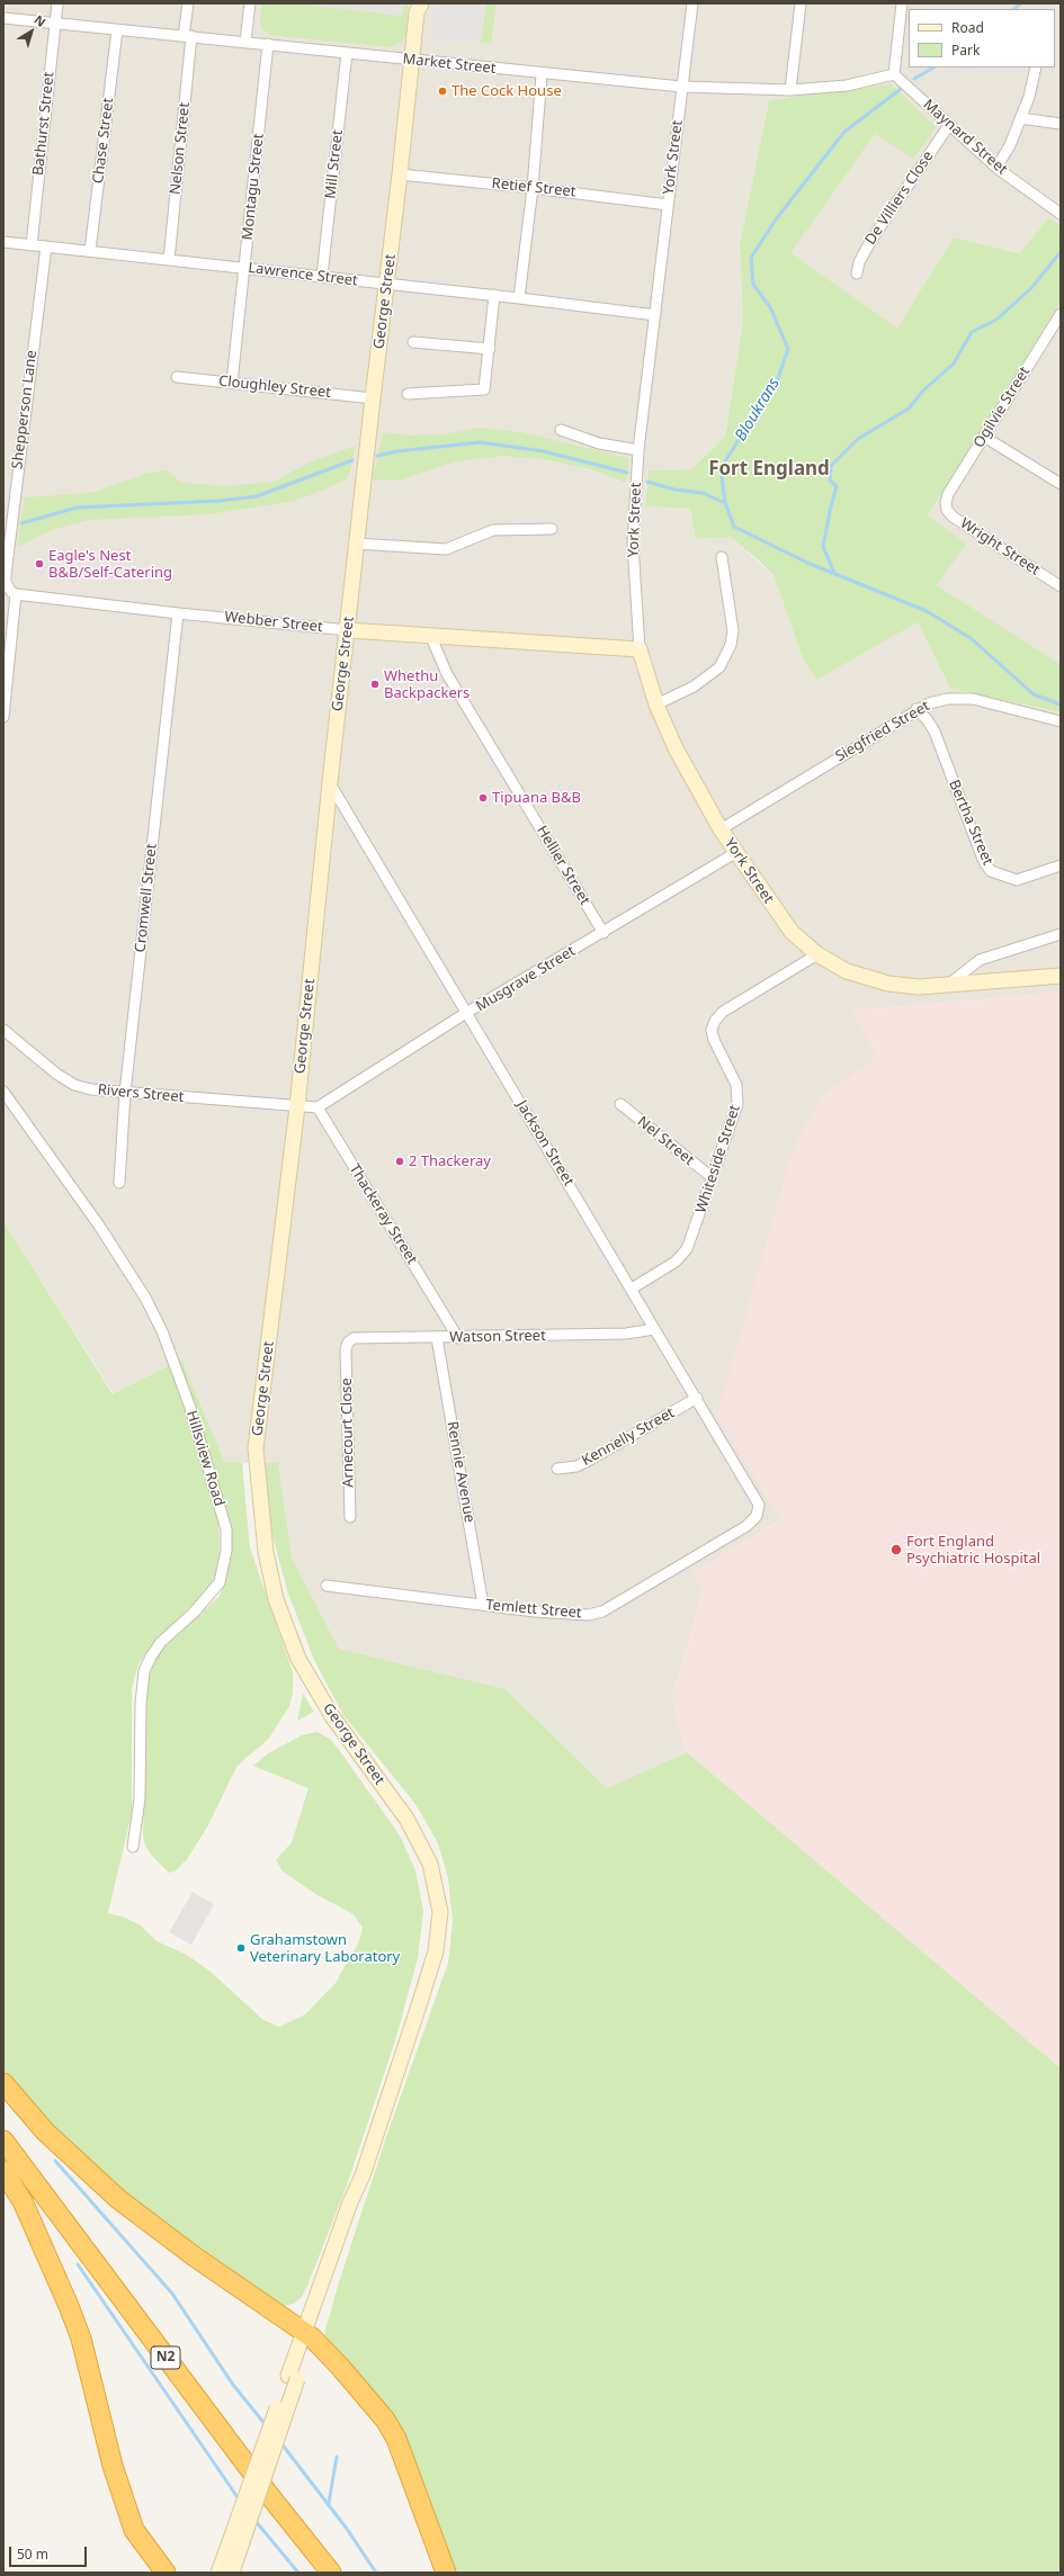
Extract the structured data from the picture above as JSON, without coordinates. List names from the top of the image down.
{
  "streets": {
    "highway": ["N2"],
    "main road": ["York Street", "George Street", "Webber Street"],
    "street": [
      "Market Street",
      "Bathurst Street",
      "Maynard Street",
      "Chase Street",
      "Nelson Street",
      "Mill Street",
      "Montagu Street",
      "Retief Street",
      "De Villiers Close",
      "Lawrence Street",
      "Cloughley Street",
      "Ogilvie Street",
      "Shepperson Lane",
      "Wright Street",
      "Siegfried Street",
      "Bertha Street",
      "Hellier Street",
      "Cromwell Street",
      "Musgrave Street",
      "Rivers Street",
      "Nel Street",
      "Jackson Street",
      "Whiteside Street",
      "Thackeray Street",
      "Watson Street",
      "Arnecourt Close",
      "Kennelly Street",
      "Hillsview Road",
      "Rennie Avenue",
      "Temlett Street"
    ]
  },
  "crossings": [
    ["Market Street", "Bathurst Street"],
    ["Market Street", "Maynard Street"],
    ["Market Street", "Chase Street"],
    ["Market Street", "Nelson Street"],
    ["Market Street", "York Street"],
    ["Market Street", "Mill Street"],
    ["Market Street", "Montagu Street"],
    ["Market Street", "George Street"],
    ["Bathurst Street", "Lawrence Street"],
    ["Maynard Street", "De Villiers Close"],
    ["Chase Street", "Lawrence Street"],
    ["Nelson Street", "Lawrence Street"],
    ["York Street", "Retief Street"],
    ["York Street", "Lawrence Street"],
    ["York Street", "Webber Street"],
    ["York Street", "Siegfried Street"],
    ["York Street", "Musgrave Street"],
    ["York Street", "Whiteside Street"],
    ["Mill Street", "Lawrence Street"],
    ["Montagu Street", "Lawrence Street"],
    ["Montagu Street", "Cloughley Street"],
    ["Retief Street", "George Street"],
    ["Lawrence Street", "George Street"],
    ["Lawrence Street", "Shepperson Lane"],
    ["George Street", "Cloughley Street"],
    ["George Street", "Webber Street"],
    ["George Street", "Rivers Street"],
    ["George Street", "Jackson Street"],
    ["Ogilvie Street", "Wright Street"],
    ["Shepperson Lane", "Webber Street"],
    ["Webber Street", "Hellier Street"],
    ["Webber Street", "Cromwell Street"],
    ["Siegfried Street", "Bertha Street"],
    ["Hellier Street", "Musgrave Street"],
    ["Cromwell Street", "Rivers Street"],
    ["Musgrave Street", "Jackson Street"],
    ["Musgrave Street", "Thackeray Street"],
    ["Nel Street", "Whiteside Street"],
    ["Jackson Street", "Whiteside Street"],
    ["Jackson Street", "Watson Street"],
    ["Jackson Street", "Kennelly Street"],
    ["Jackson Street", "Temlett Street"],
    ["Thackeray Street", "Watson Street"],
    ["Watson Street", "Arnecourt Close"],
    ["Watson Street", "Rennie Avenue"],
    ["Rennie Avenue", "Temlett Street"]
  ],
  "districts": ["Fort England"],
  "water": ["Bloukrans"],
  "places": [
    "The Cock House",
    "Eagle's Nest B&B/Self-Catering",
    "Whethu Backpackers",
    "Tipuana B&B",
    "2 Thackeray",
    "Fort England Psychiatric Hospital",
    "Grahamstown Veterinary Laboratory"
  ],
  "legend": ["Road", "Park"],
  "scale_bar": "50 m",
  "north": "top right"
}
